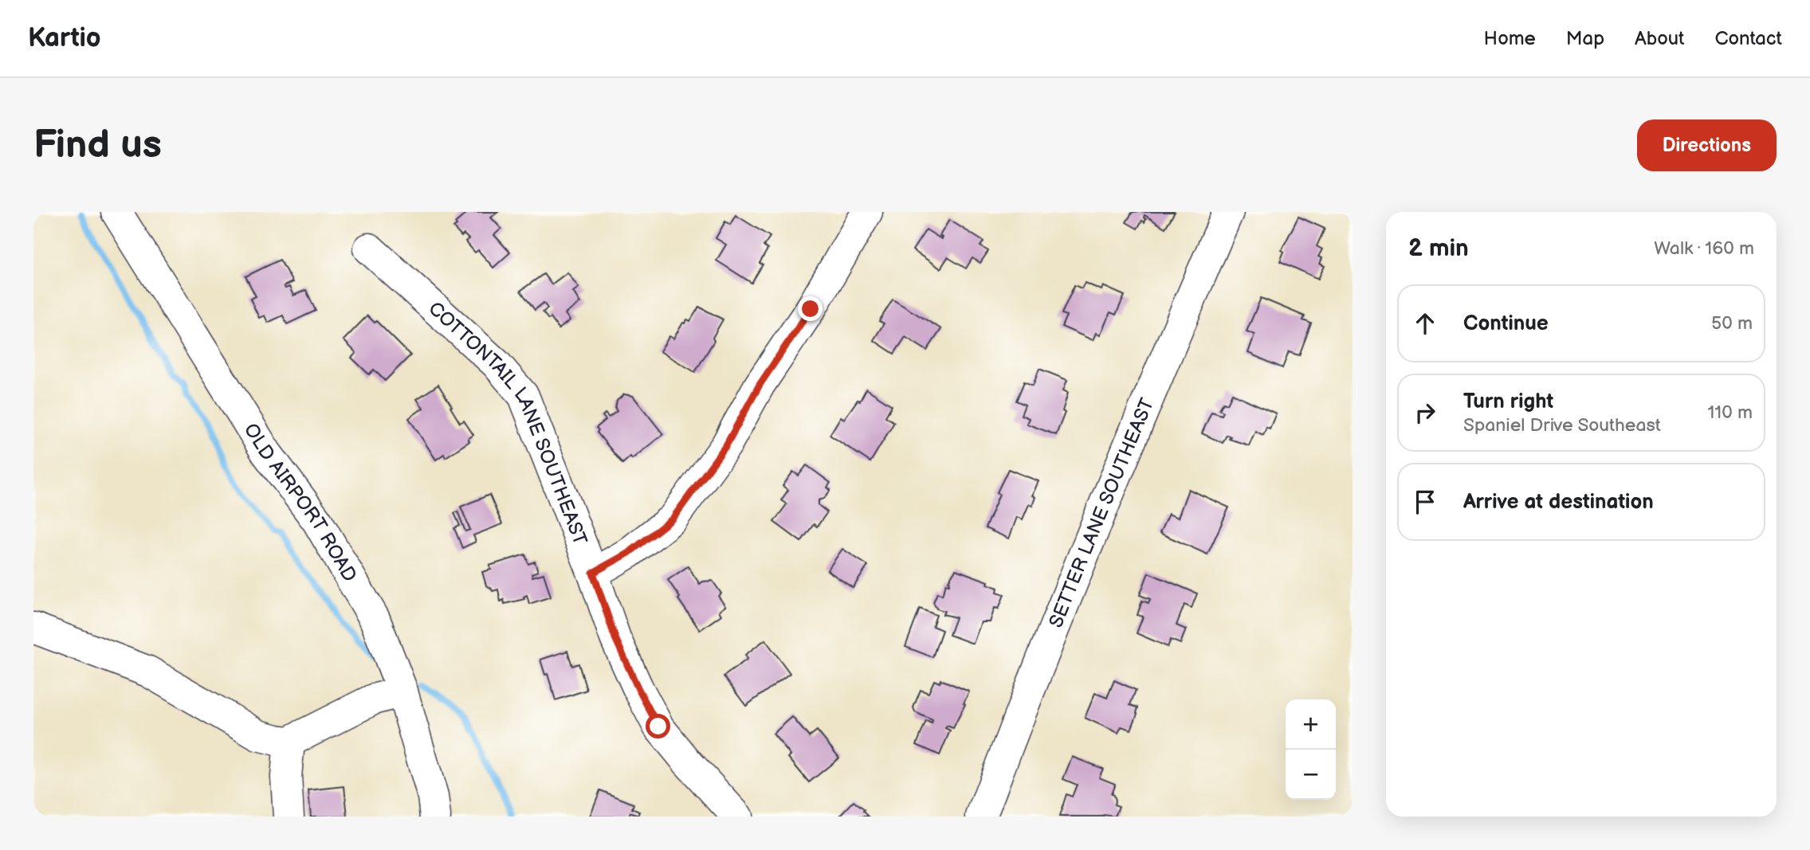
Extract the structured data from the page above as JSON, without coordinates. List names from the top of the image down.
{
  "streets": {
    "street": ["COTTONTAIL LANE SOUTHEAST", "OLD AIRPORT ROAD", "SETTER LANE SOUTHEAST"]
  },
  "page": {
    "header": "Kartio",
    "nav": [
      "Home",
      "Map",
      "About",
      "Contact"
    ],
    "buttons": "Directions",
    "title": "Find us",
    "heading": ["2 min", "Walk · 160 m"],
    "list": [
      ["Continue", "50 m"],
      ["Turn right", "Spaniel Drive Southeast", "110 m"],
      "Arrive at destination"
    ],
    "map_buttons": ["+", "−"]
  }
}
